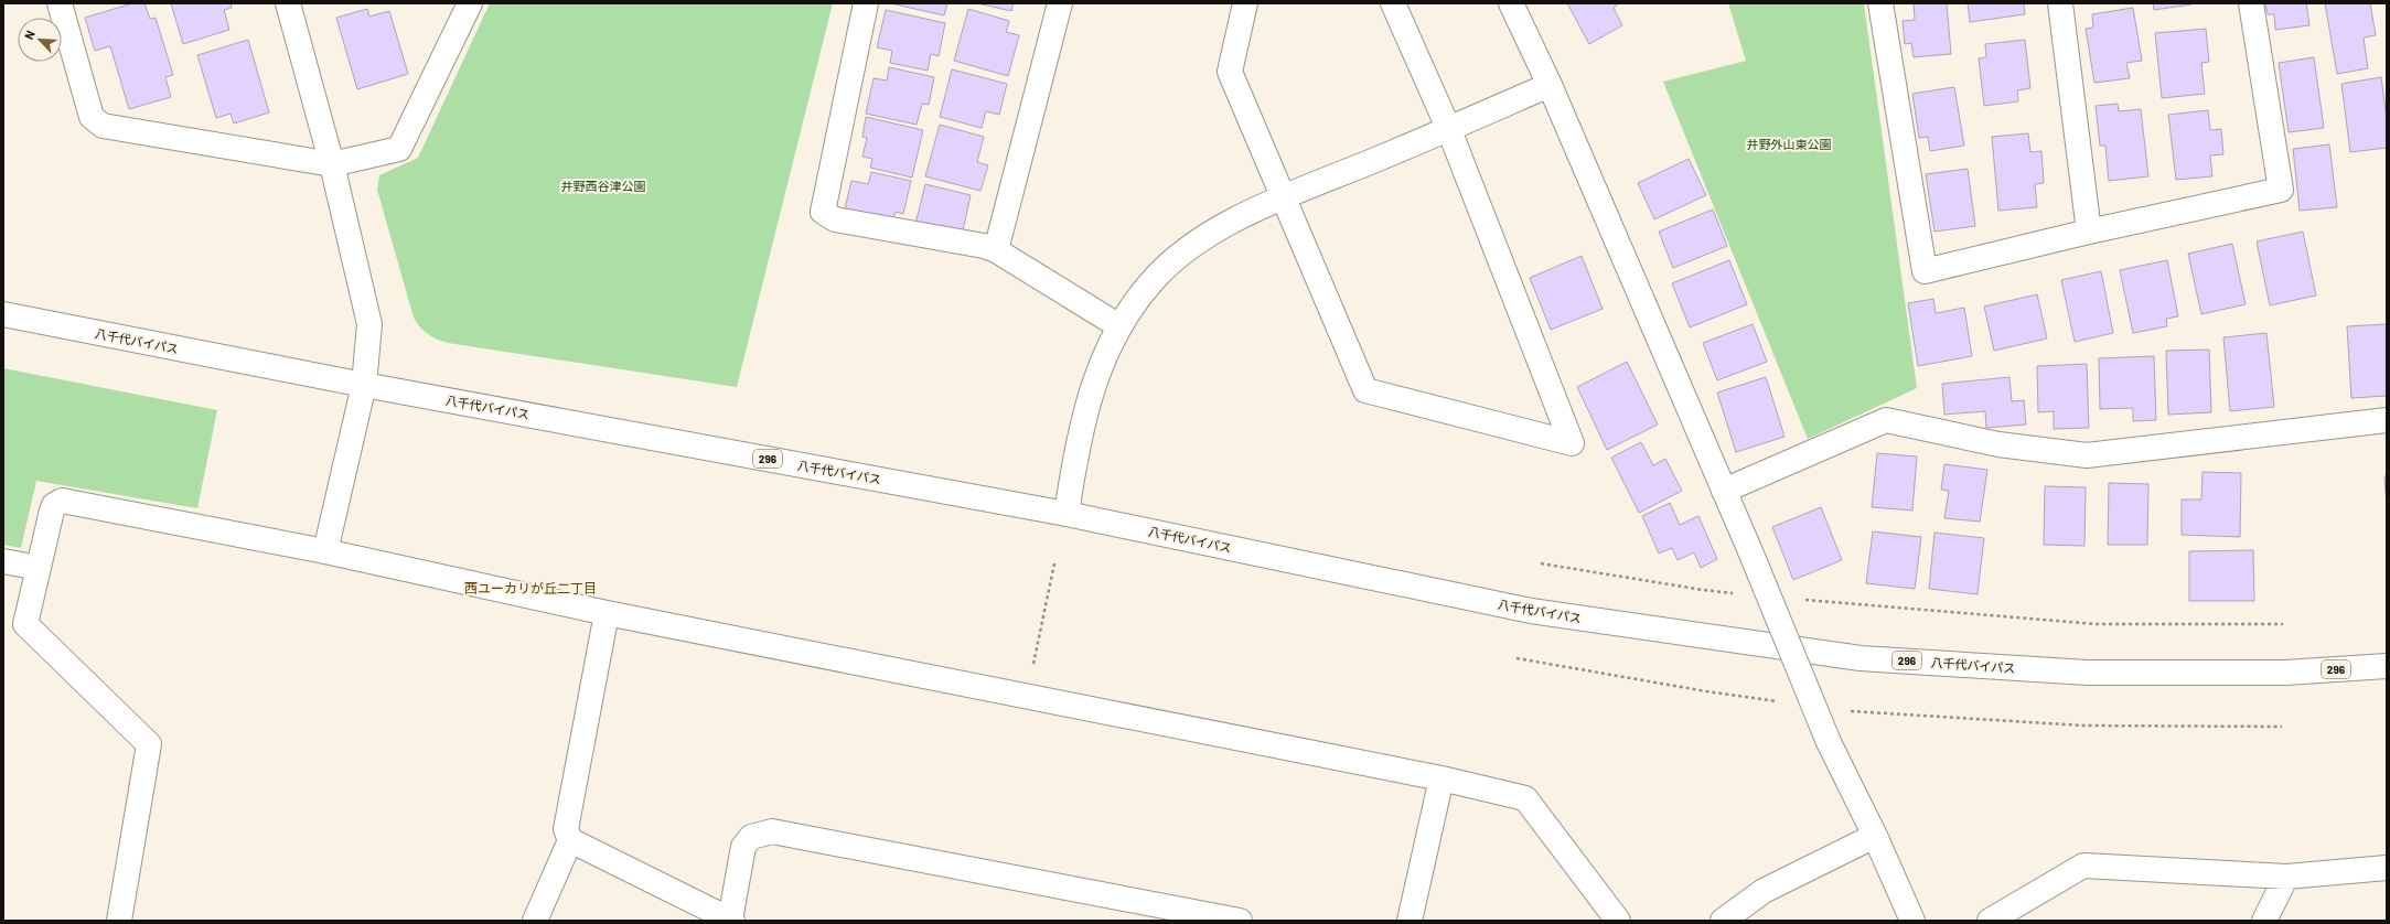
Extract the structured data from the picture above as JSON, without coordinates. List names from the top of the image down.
{
  "streets": {
    "main road": ["八千代バイパス", "296"]
  },
  "districts": ["西ユーカリが丘二丁目"],
  "parks": ["井野外山東公園", "井野西谷津公園"],
  "north": "top left"
}
